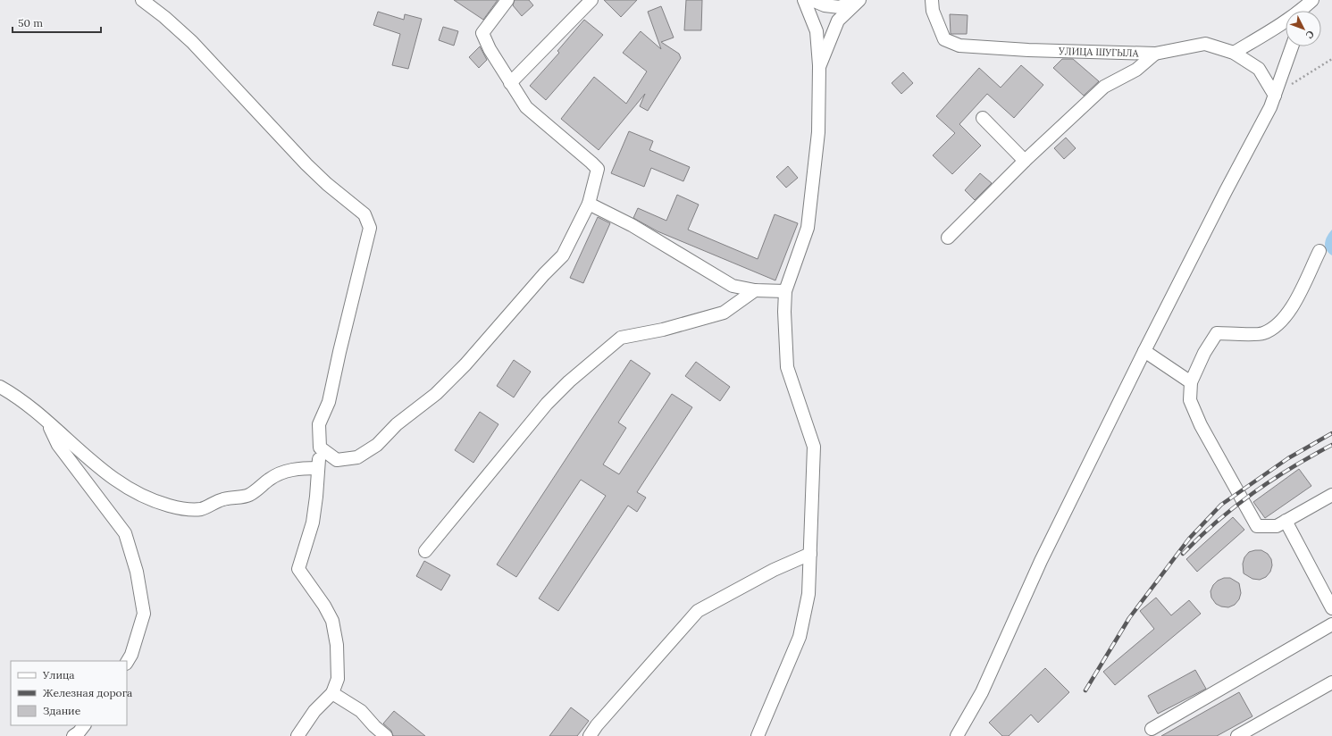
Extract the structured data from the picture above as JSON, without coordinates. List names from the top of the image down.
{
  "streets": {
    "street": ["УЛИЦА ШУГЫЛА"]
  },
  "legend": ["Улица", "Железная дорога", "Здание"],
  "scale_bar": "50 m",
  "north": "bottom right"
}
